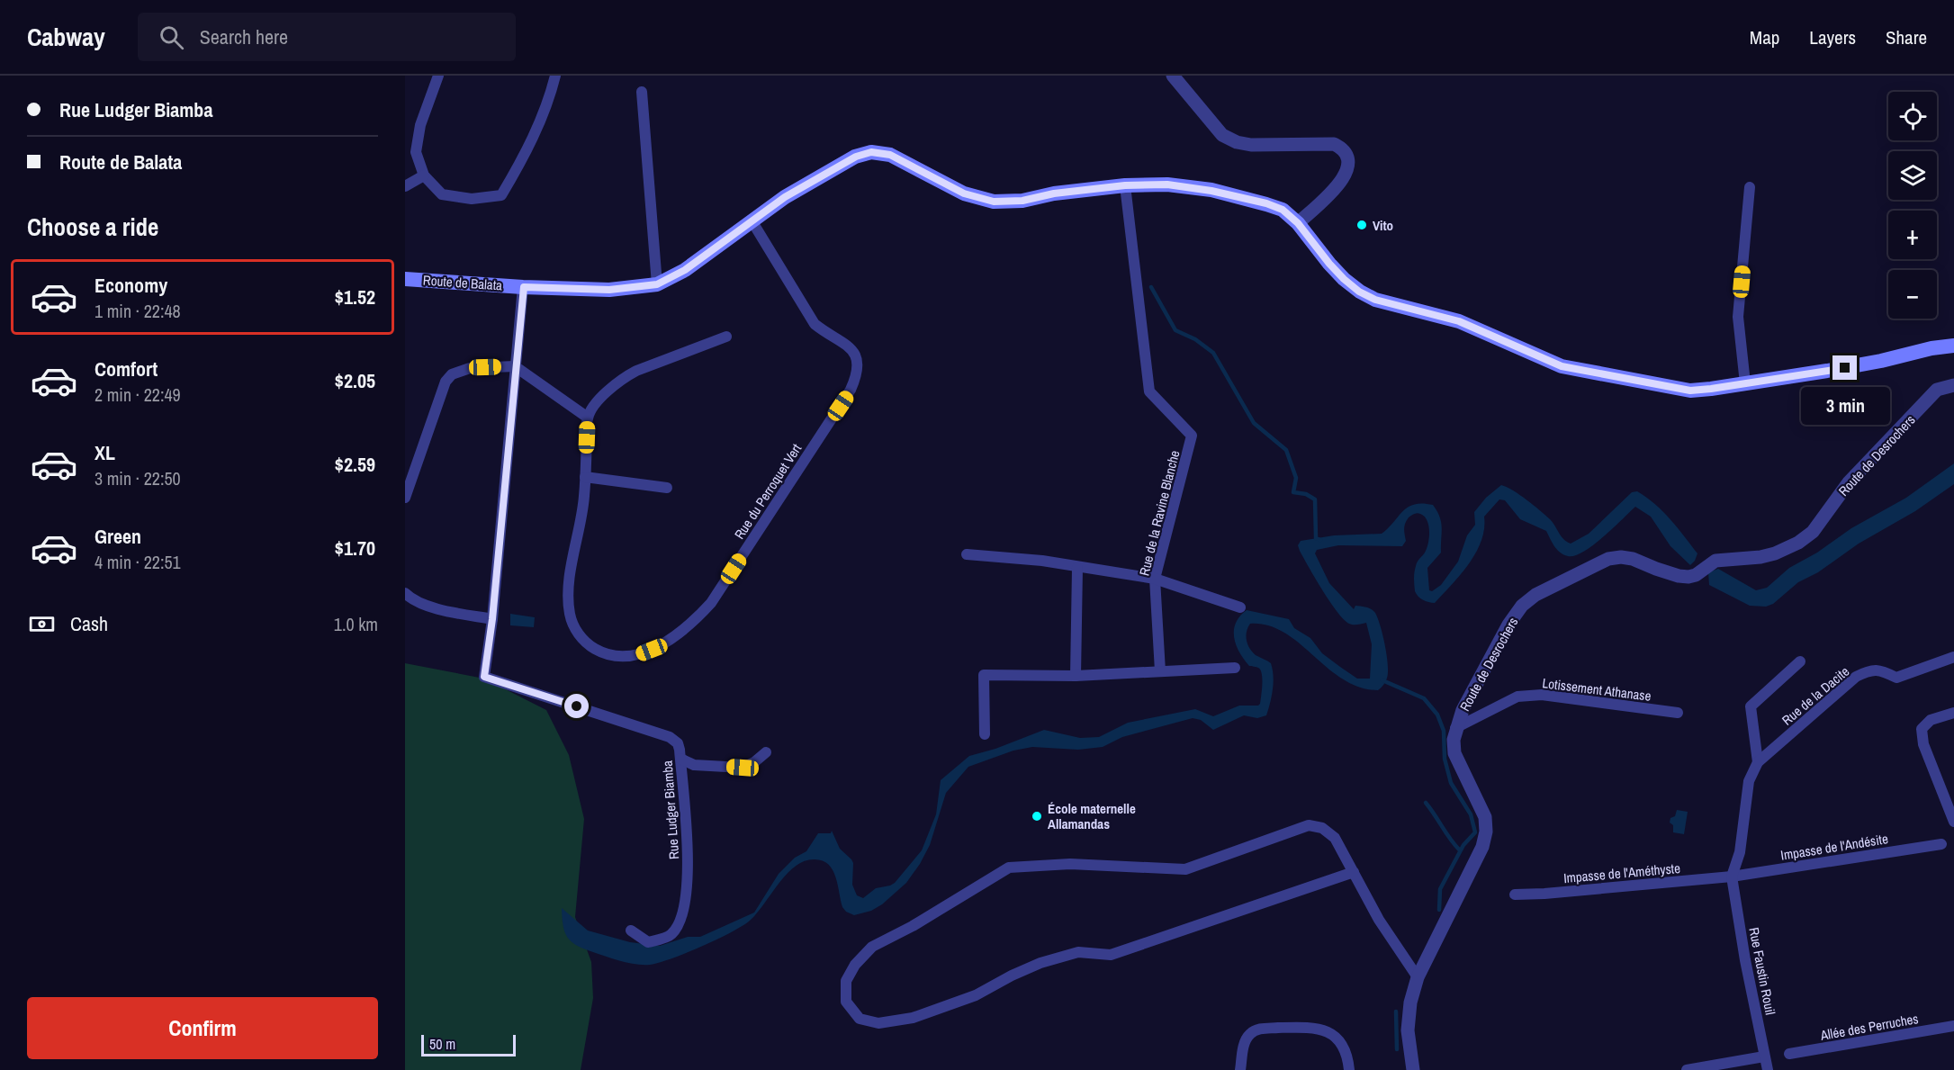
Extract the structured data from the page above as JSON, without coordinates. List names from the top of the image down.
{
  "streets": {
    "main road": ["Route de Balata"],
    "street": [
      "Route de Desrochers",
      "Rue du Perroquet Vert",
      "Rue de la Ravine Blanche",
      "Lotissement Athanase",
      "Rue de la Dacite",
      "Rue Ludger Biamba",
      "Impasse de l'Andésite",
      "Impasse de l'Améthyste",
      "Rue Faustin Rouil",
      "Allée des Perruches"
    ]
  },
  "crossings": [
    ["Route de Balata", "Rue du Perroquet Vert"],
    ["Route de Balata", "Rue de la Ravine Blanche"],
    ["Route de Desrochers", "Lotissement Athanase"],
    ["Rue de la Dacite", "Impasse de l'Andésite"],
    ["Rue de la Dacite", "Impasse de l'Améthyste"],
    ["Rue de la Dacite", "Rue Faustin Rouil"],
    ["Impasse de l'Andésite", "Impasse de l'Améthyste"],
    ["Impasse de l'Andésite", "Rue Faustin Rouil"],
    ["Impasse de l'Améthyste", "Rue Faustin Rouil"]
  ],
  "places": ["Vito", "École maternelle Allamandas"],
  "scale_bar": "50 m",
  "page": {
    "header": "Cabway",
    "search": "Search here",
    "nav": ["Map", "Layers", "Share"],
    "banner": ["Rue Ludger Biamba", "Route de Balata"],
    "map_buttons": ["+", "−"],
    "heading": "Choose a ride",
    "list": [
      {
        "name": "Economy",
        "note": "1 min · 22:48",
        "value": "$1.52"
      },
      {
        "name": "Comfort",
        "note": "2 min · 22:49",
        "value": "$2.05"
      },
      {
        "name": "XL",
        "note": "3 min · 22:50",
        "value": "$2.59"
      },
      {
        "name": "Green",
        "note": "4 min · 22:51",
        "value": "$1.70"
      }
    ],
    "bubble": "3 min",
    "pay": ["Cash", "1.0 km"],
    "buttons": "Confirm",
    "scale": "50 m"
  }
}
